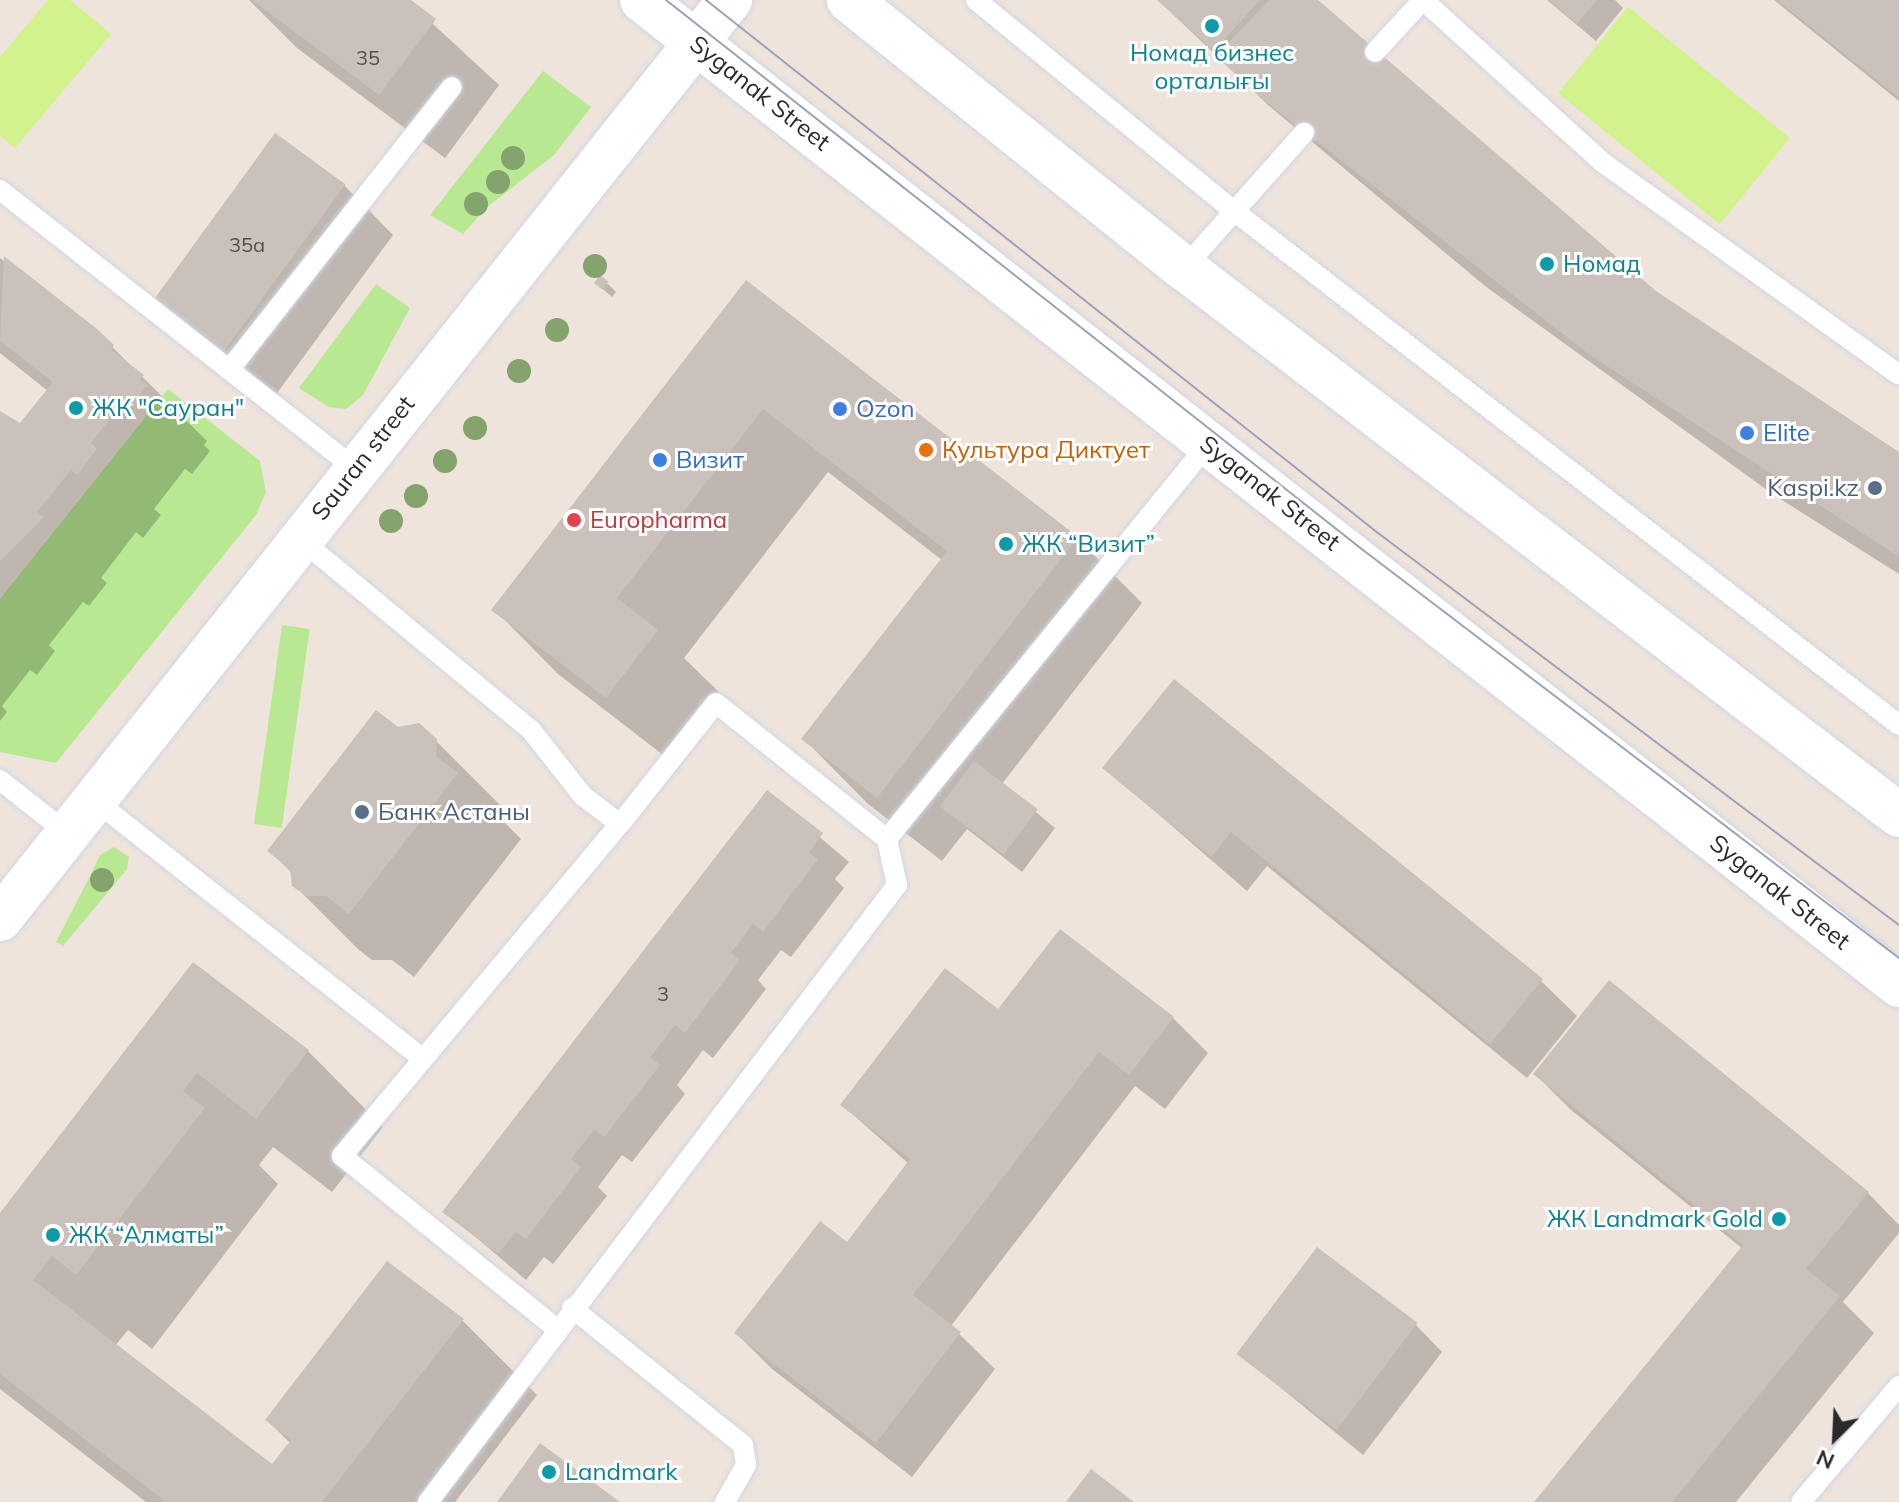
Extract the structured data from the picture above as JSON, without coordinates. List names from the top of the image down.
{
  "streets": {
    "main road": ["Syganak Street", "Sauran street"]
  },
  "crossings": [
    ["Syganak Street", "Sauran street"]
  ],
  "places": [
    "Номад бизнес орталығы",
    "Номад",
    "ЖК \"Сауран\"",
    "Ozon",
    "Elite",
    "Культура Диктует",
    "Визит",
    "Kaspi.kz",
    "Europharma",
    "ЖК “Визит”",
    "Банк Астаны",
    "ЖК Landmark Gold",
    "ЖК “Алматы”",
    "Landmark"
  ],
  "house_numbers": ["35", "35а", "3"],
  "north": "bottom left"
}
